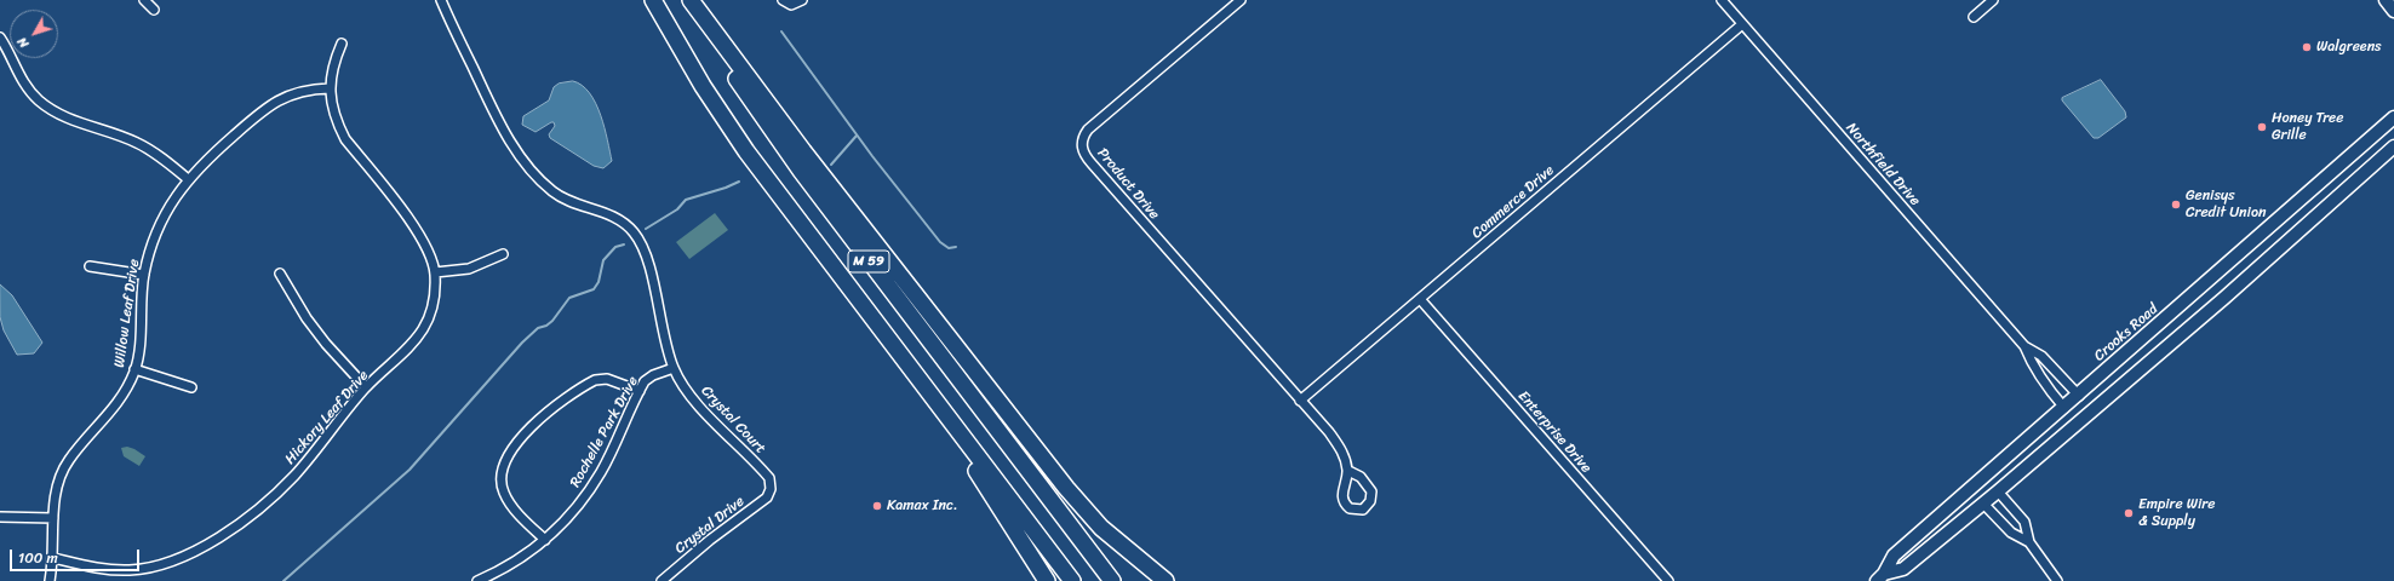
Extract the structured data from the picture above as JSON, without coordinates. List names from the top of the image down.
{
  "streets": {
    "highway": ["M 59"],
    "main road": ["Crooks Road"],
    "street": [
      "Northfield Drive",
      "Product Drive",
      "Commerce Drive",
      "Willow Leaf Drive",
      "Hickory Leaf Drive",
      "Crystal Court",
      "Rochelle Park Drive",
      "Enterprise Drive",
      "Crystal Drive"
    ]
  },
  "crossings": [
    ["Northfield Drive", "Commerce Drive"],
    ["Northfield Drive", "Crooks Road"],
    ["Product Drive", "Commerce Drive"],
    ["Commerce Drive", "Enterprise Drive"],
    ["Willow Leaf Drive", "Hickory Leaf Drive"],
    ["Crystal Court", "Rochelle Park Drive"],
    ["Crystal Court", "Crystal Drive"]
  ],
  "places": [
    "Walgreens",
    "Honey Tree Grille",
    "Genisys Credit Union",
    "Kamax Inc.",
    "Empire Wire & Supply"
  ],
  "scale_bar": "100 m",
  "north": "bottom left"
}
